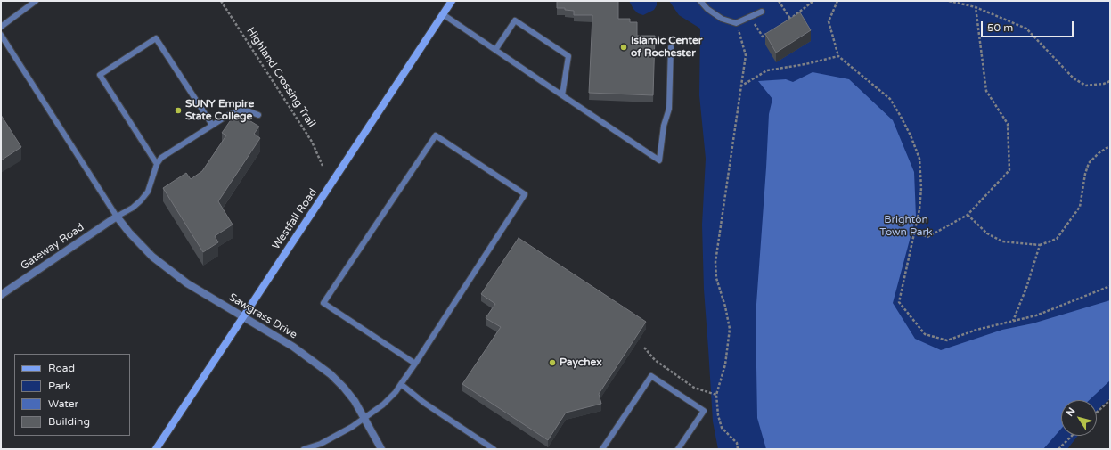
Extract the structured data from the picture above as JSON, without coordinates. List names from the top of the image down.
{
  "streets": {
    "street": ["Westfall Road", "Gateway Road", "Sawgrass Drive"],
    "path": ["Highland Crossing Trail"]
  },
  "crossings": [
    ["Westfall Road", "Sawgrass Drive"],
    ["Gateway Road", "Sawgrass Drive"]
  ],
  "parks": ["Brighton Town Park"],
  "places": ["Islamic Center of Rochester", "SUNY Empire State College", "Paychex"],
  "legend": [
    "Road",
    "Park",
    "Water",
    "Building"
  ],
  "scale_bar": "50 m",
  "north": "top left"
}
